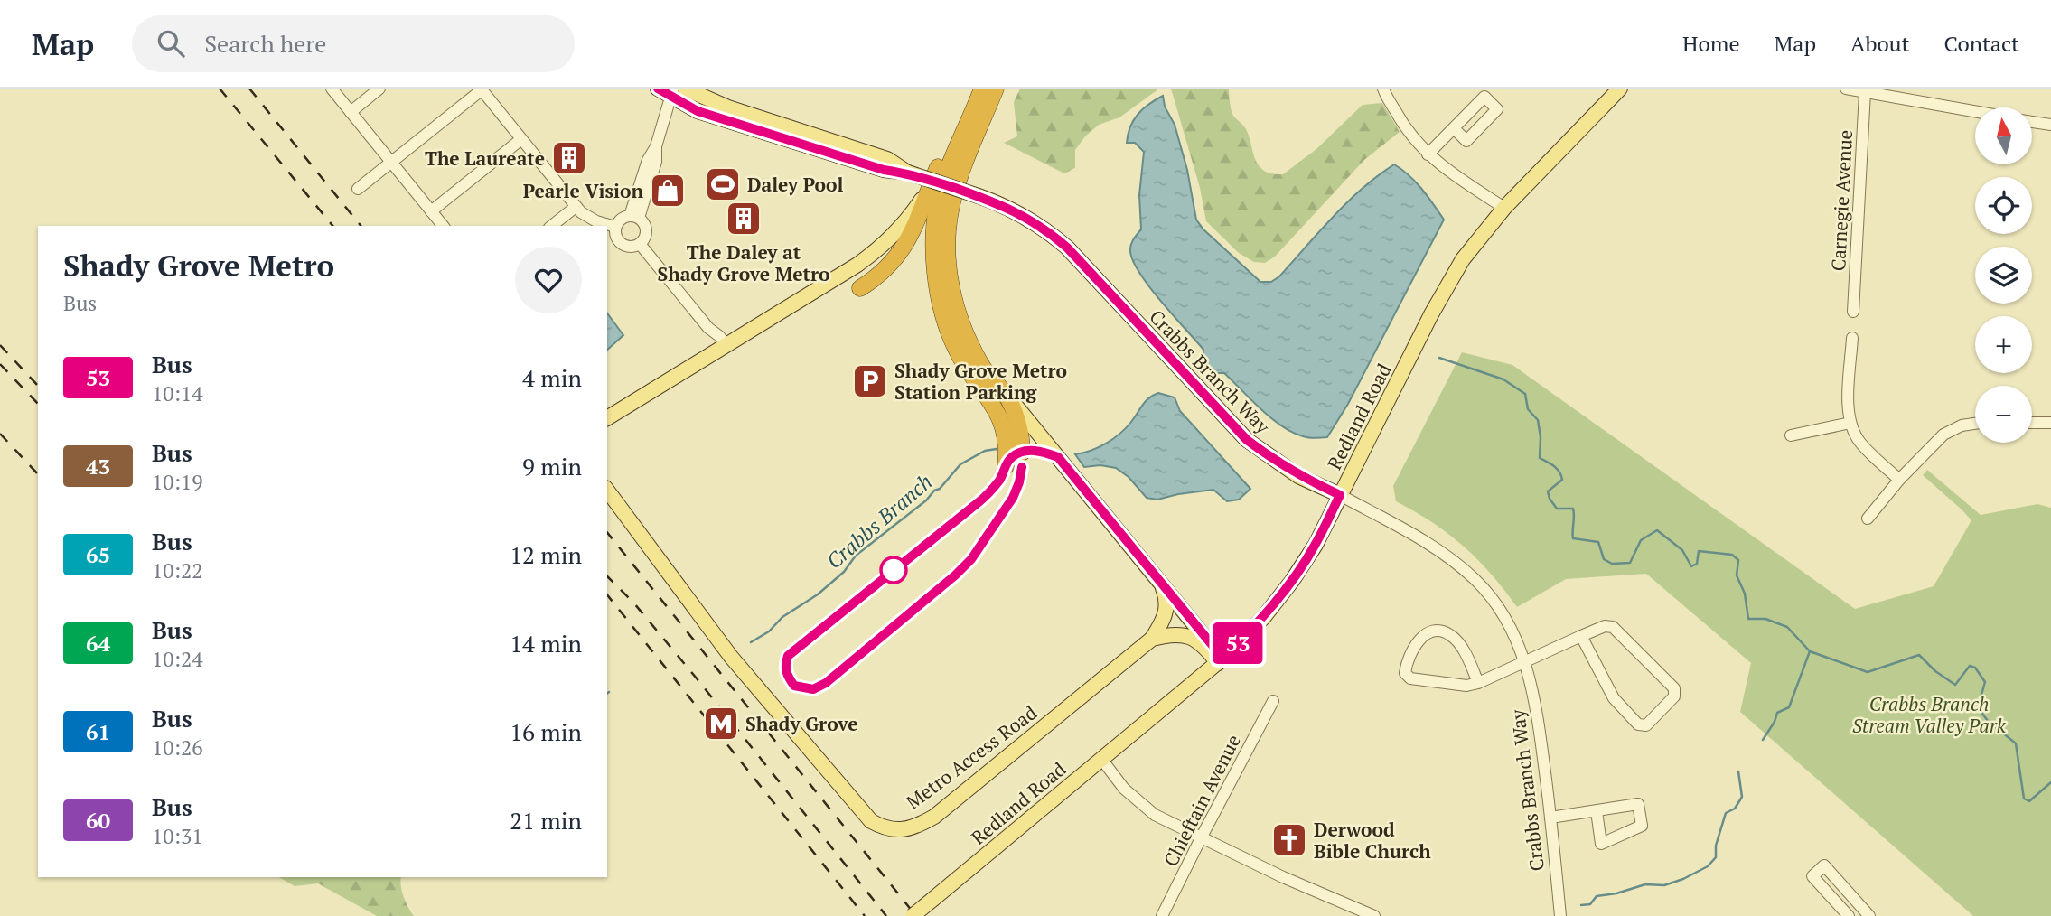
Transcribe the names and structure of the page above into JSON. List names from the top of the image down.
{
  "streets": {
    "main road": ["Crabbs Branch Way", "Redland Road", "Metro Access Road"],
    "street": ["Carnegie Avenue", "Chieftain Avenue"]
  },
  "crossings": [
    ["Crabbs Branch Way", "Redland Road"]
  ],
  "water": ["Crabbs Branch"],
  "parks": ["Crabbs Branch Stream Valley Park"],
  "places": {
    "building": ["The Laureate", "The Daley at Shady Grove Metro"],
    "sports": ["Daley Pool"],
    "shop": ["Pearle Vision"],
    "parking": ["Shady Grove Metro Station Parking"],
    "metro station": ["Shady Grove"],
    "church": ["Derwood Bible Church"]
  },
  "lines": ["bus line 53"],
  "north": "top",
  "page": {
    "header": "Map",
    "search": "Search here",
    "nav": [
      "Home",
      "Map",
      "About",
      "Contact"
    ],
    "on_map": "53",
    "map_buttons": ["+", "−"],
    "heading": ["Shady Grove Metro", "Bus"],
    "list": [
      {
        "mark": "53",
        "name": "Bus",
        "note": "10:14",
        "value": "4 min"
      },
      {
        "mark": "43",
        "name": "Bus",
        "note": "10:19",
        "value": "9 min"
      },
      {
        "mark": "65",
        "name": "Bus",
        "note": "10:22",
        "value": "12 min"
      },
      {
        "mark": "64",
        "name": "Bus",
        "note": "10:24",
        "value": "14 min"
      },
      {
        "mark": "61",
        "name": "Bus",
        "note": "10:26",
        "value": "16 min"
      },
      {
        "mark": "60",
        "name": "Bus",
        "note": "10:31",
        "value": "21 min"
      }
    ]
  }
}
